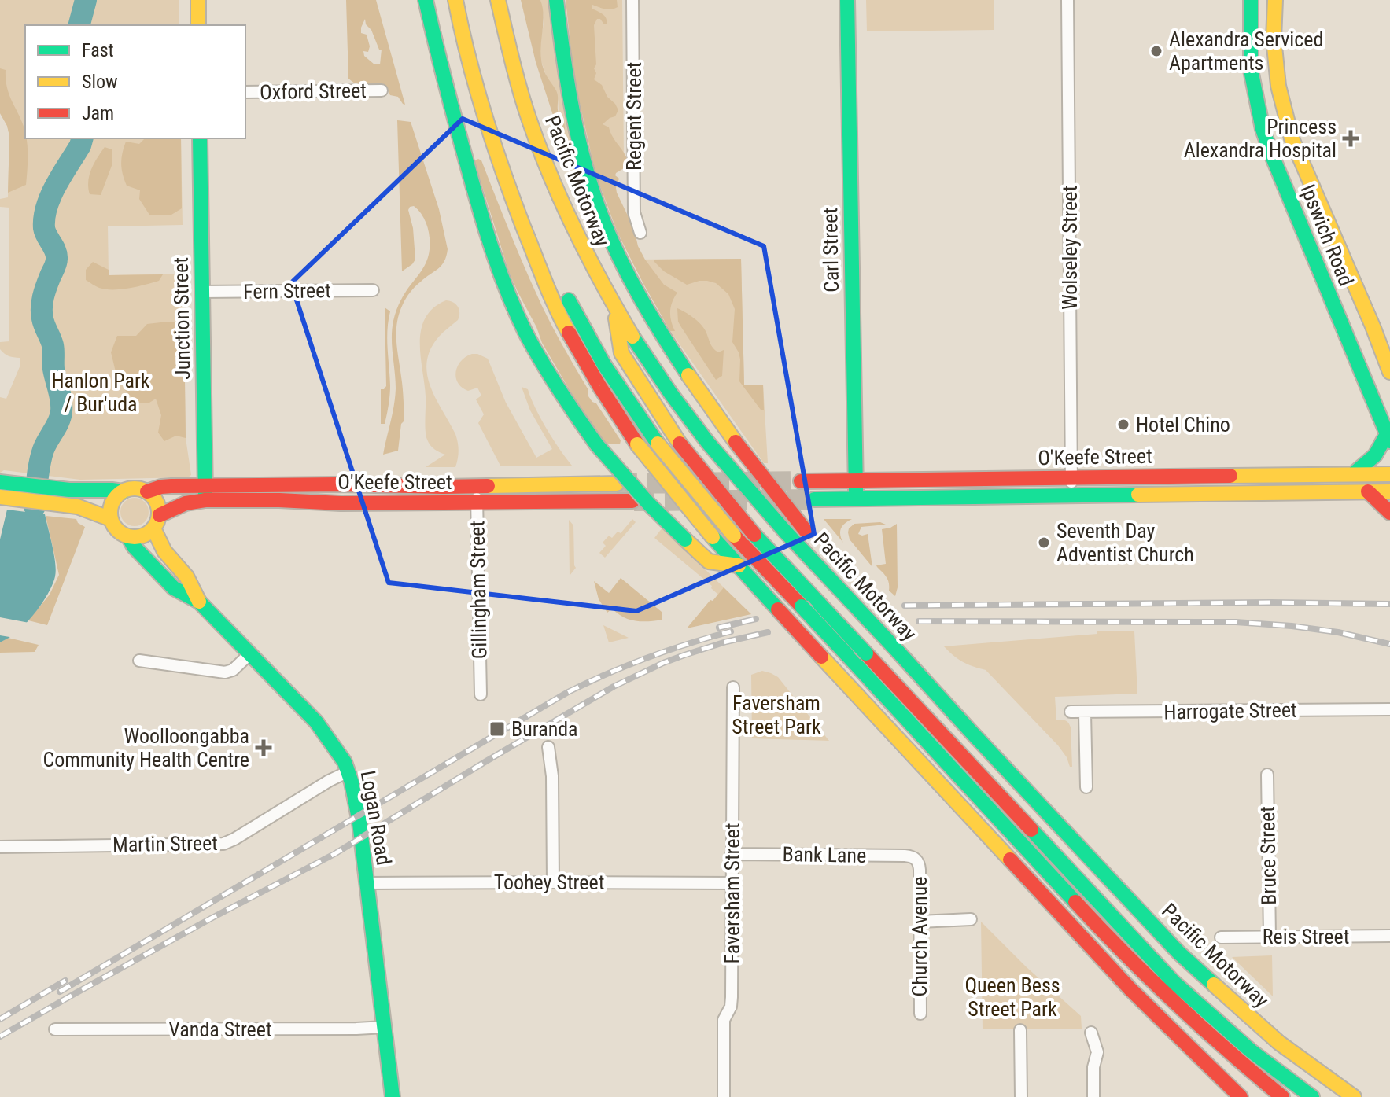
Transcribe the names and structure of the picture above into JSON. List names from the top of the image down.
{
  "streets": {
    "main road": [
      "Pacific Motorway",
      "Ipswich Road",
      "Carl Street",
      "Junction Street",
      "O'Keefe Street",
      "Logan Road"
    ],
    "street": [
      "Oxford Street",
      "Regent Street",
      "Wolseley Street",
      "Fern Street",
      "Gillingham Street",
      "Harrogate Street",
      "Martin Street",
      "Bank Lane",
      "Bruce Street",
      "Toohey Street",
      "Faversham Street",
      "Church Avenue",
      "Reis Street",
      "Vanda Street"
    ]
  },
  "crossings": [
    ["Wolseley Street", "O'Keefe Street"],
    ["Carl Street", "O'Keefe Street"],
    ["Fern Street", "Junction Street"],
    ["Junction Street", "O'Keefe Street"],
    ["O'Keefe Street", "Gillingham Street"],
    ["O'Keefe Street", "Logan Road"],
    ["Logan Road", "Martin Street"],
    ["Logan Road", "Toohey Street"],
    ["Logan Road", "Vanda Street"],
    ["Bank Lane", "Faversham Street"],
    ["Bank Lane", "Church Avenue"],
    ["Bruce Street", "Reis Street"],
    ["Toohey Street", "Faversham Street"]
  ],
  "parks": ["Hanlon Park / Bur'uda", "Faversham Street Park", "Queen Bess Street Park"],
  "places": {
    "other": ["Alexandra Serviced Apartments", "Hotel Chino", "Seventh Day Adventist Church"],
    "health": ["Princess Alexandra Hospital", "Woolloongabba Community Health Centre"],
    "transit": ["Buranda"]
  },
  "legend": ["Fast", "Slow", "Jam"]
}
